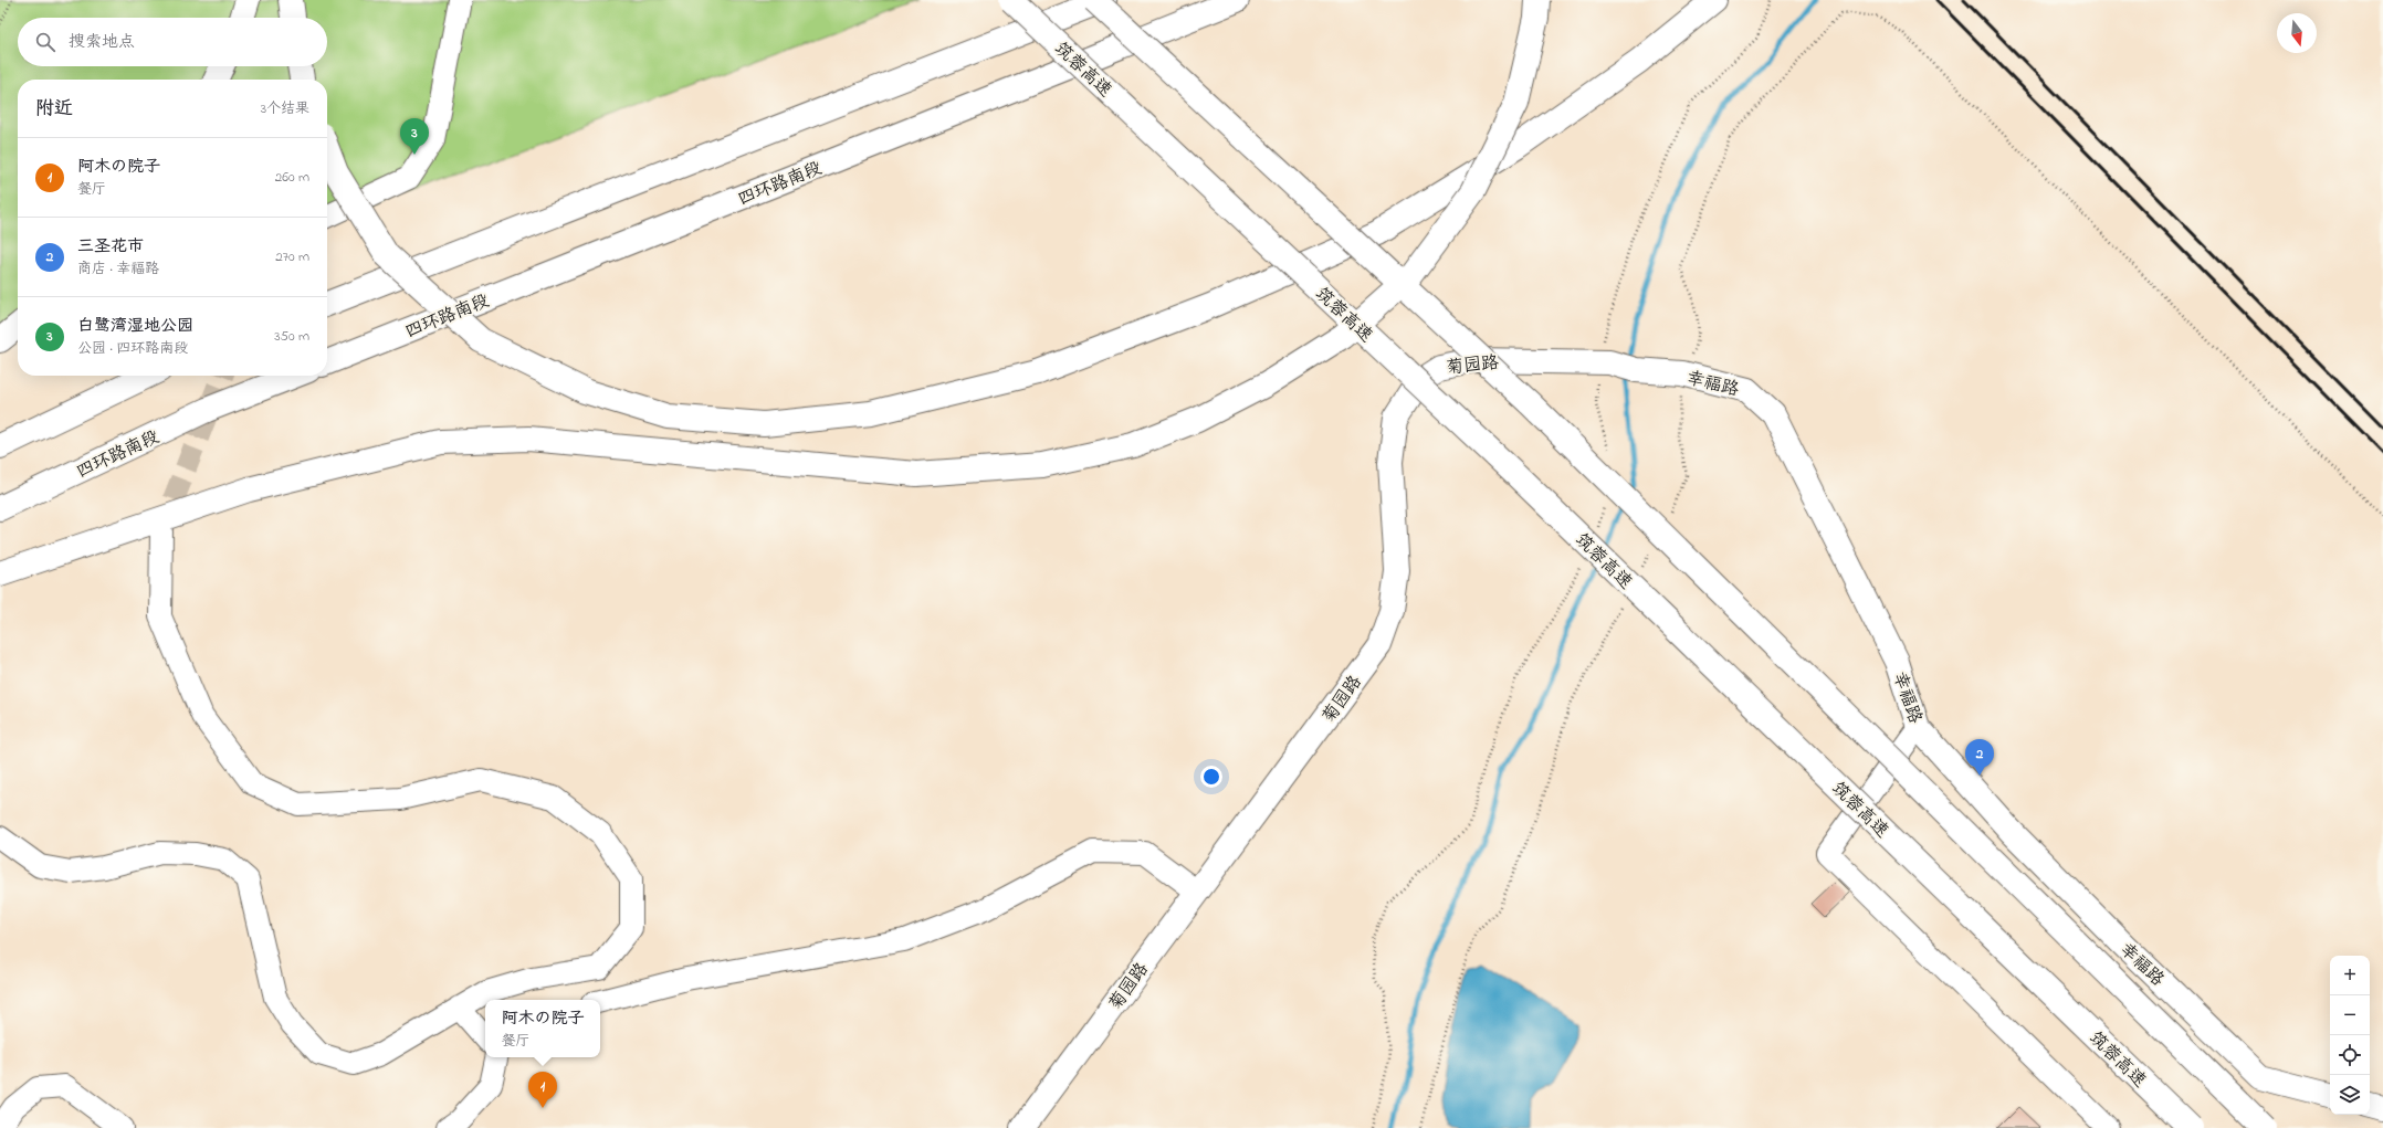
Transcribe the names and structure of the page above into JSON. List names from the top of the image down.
{
  "streets": {
    "main road": [
      "筑蓉高速",
      "四环路南段",
      "菊园路",
      "幸福路"
    ]
  },
  "crossings": [
    ["菊园路", "幸福路"]
  ],
  "north": "bottom",
  "page": {
    "search": "搜索地点",
    "heading": ["附近", "3个结果"],
    "pins": ["3", "2", "1"],
    "list": [
      {
        "mark": "1",
        "name": "阿木の院子",
        "note": "餐厅",
        "value": "260 m"
      },
      {
        "mark": "2",
        "name": "三圣花市",
        "note": "商店 · 幸福路",
        "value": "270 m"
      },
      {
        "mark": "3",
        "name": "白鹭湾湿地公园",
        "note": "公园 · 四环路南段",
        "value": "350 m"
      }
    ],
    "map_buttons": ["+", "−"],
    "popup": ["阿木の院子", "餐厅"]
  }
}
